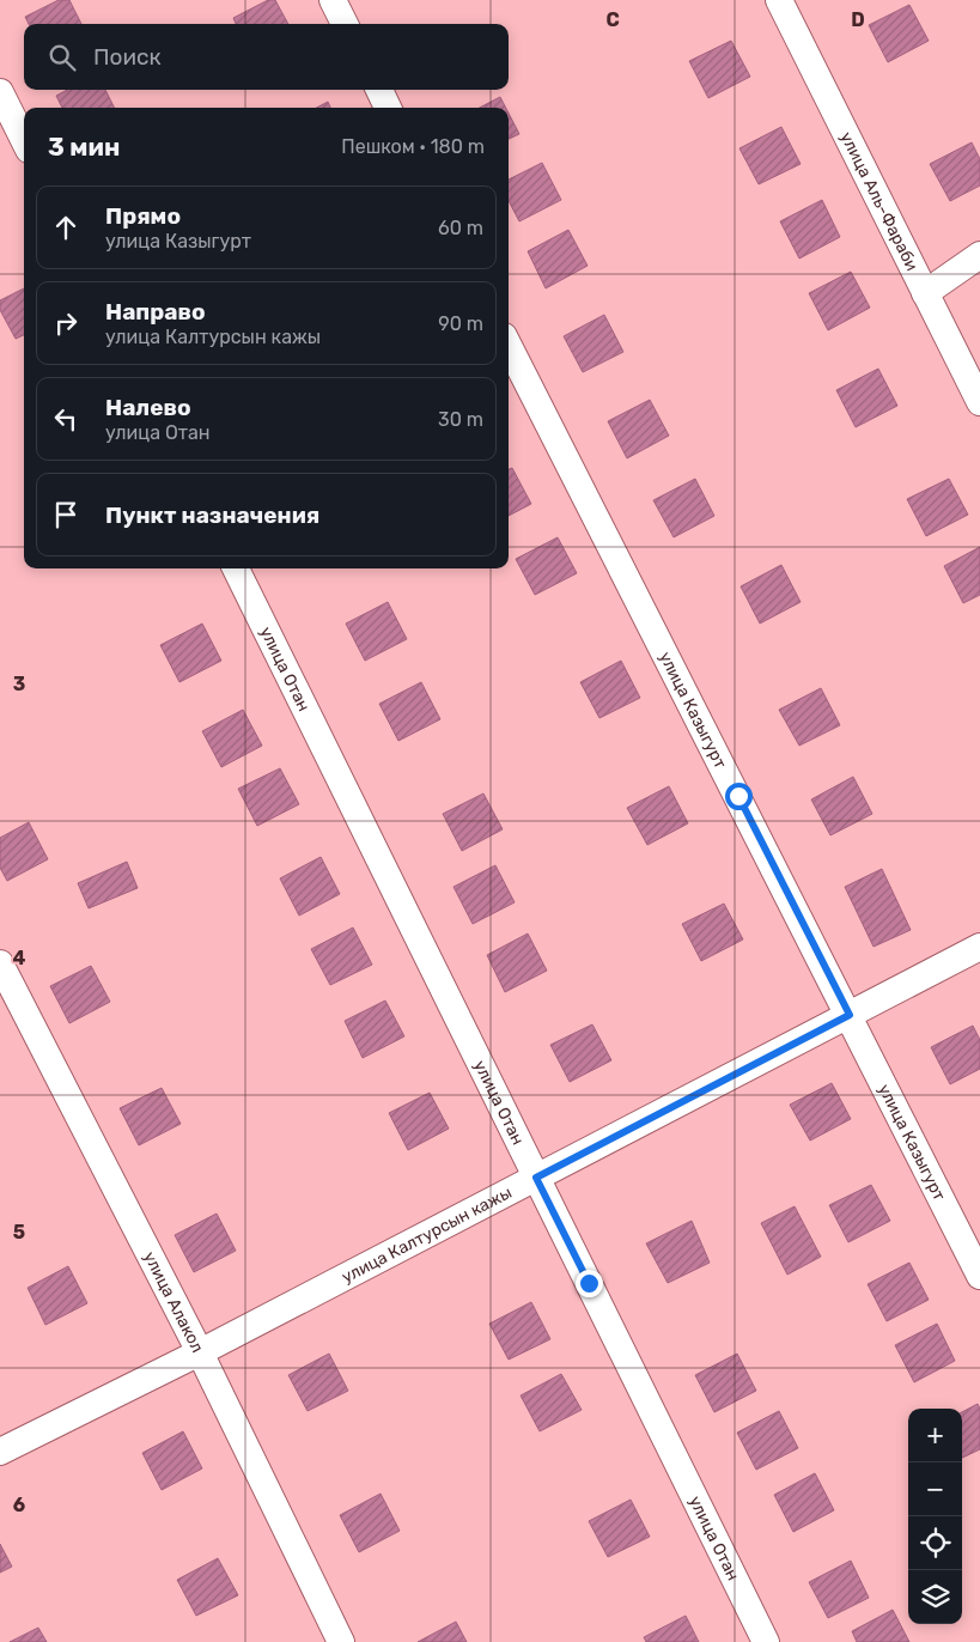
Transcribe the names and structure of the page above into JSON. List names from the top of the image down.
{
  "streets": {
    "street": [
      "улица Аль-Фараби",
      "улица Отан",
      "улица Казыгурт",
      "улица Калтурсын кажы",
      "улица Алакол"
    ]
  },
  "crossings": [
    ["улица Отан", "улица Калтурсын кажы"],
    ["улица Казыгурт", "улица Калтурсын кажы"],
    ["улица Калтурсын кажы", "улица Алакол"]
  ],
  "page": {
    "search": "Поиск",
    "heading": ["3 мин", "Пешком · 180 m"],
    "list": [
      ["Прямо", "улица Казыгурт", "60 m"],
      ["Направо", "улица Калтурсын кажы", "90 m"],
      ["Налево", "улица Отан", "30 m"],
      "Пункт назначения"
    ],
    "map_buttons": ["+", "−"]
  },
  "grid": {
    "columns": ["C", "D"],
    "rows": [
      "3",
      "4",
      "5",
      "6"
    ]
  }
}
